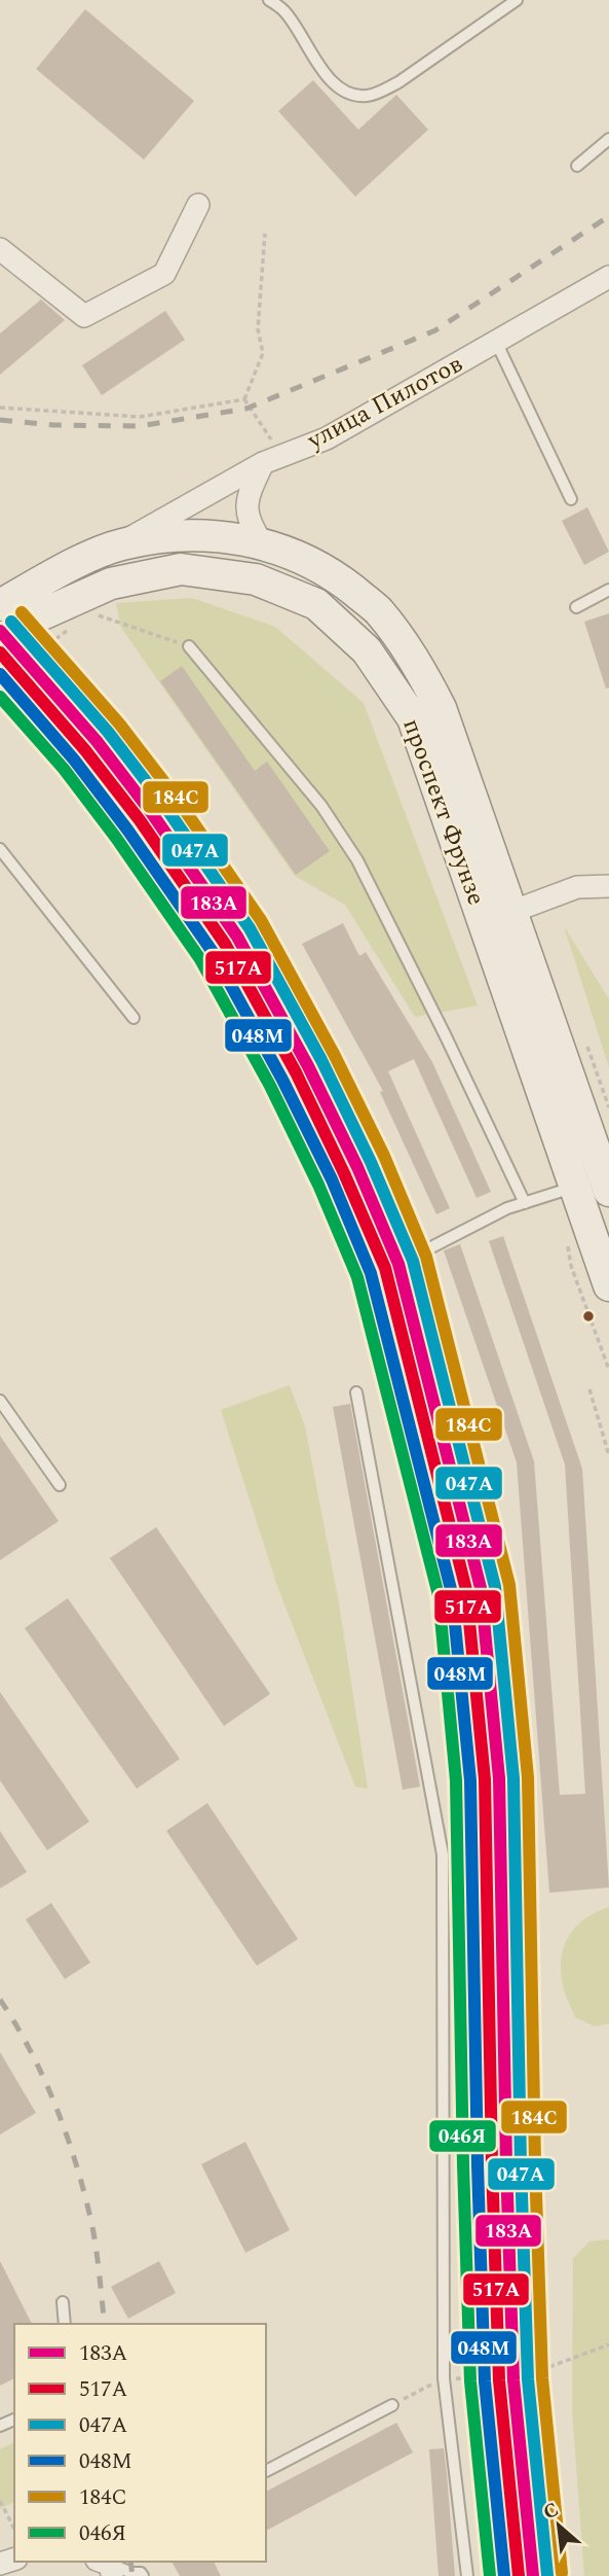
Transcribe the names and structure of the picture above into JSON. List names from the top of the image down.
{
  "streets": {
    "main road": ["проспект Фрунзе"],
    "street": ["улица Пилотов"]
  },
  "crossings": [
    ["улица Пилотов", "проспект Фрунзе"]
  ],
  "lines": [
    "transit line 184С",
    "transit line 047А",
    "transit line 183А",
    "transit line 517А",
    "transit line 048М",
    "transit line 046Я"
  ],
  "legend": [
    "183А",
    "517А",
    "047А",
    "048М",
    "184С",
    "046Я"
  ],
  "north": "top left"
}
